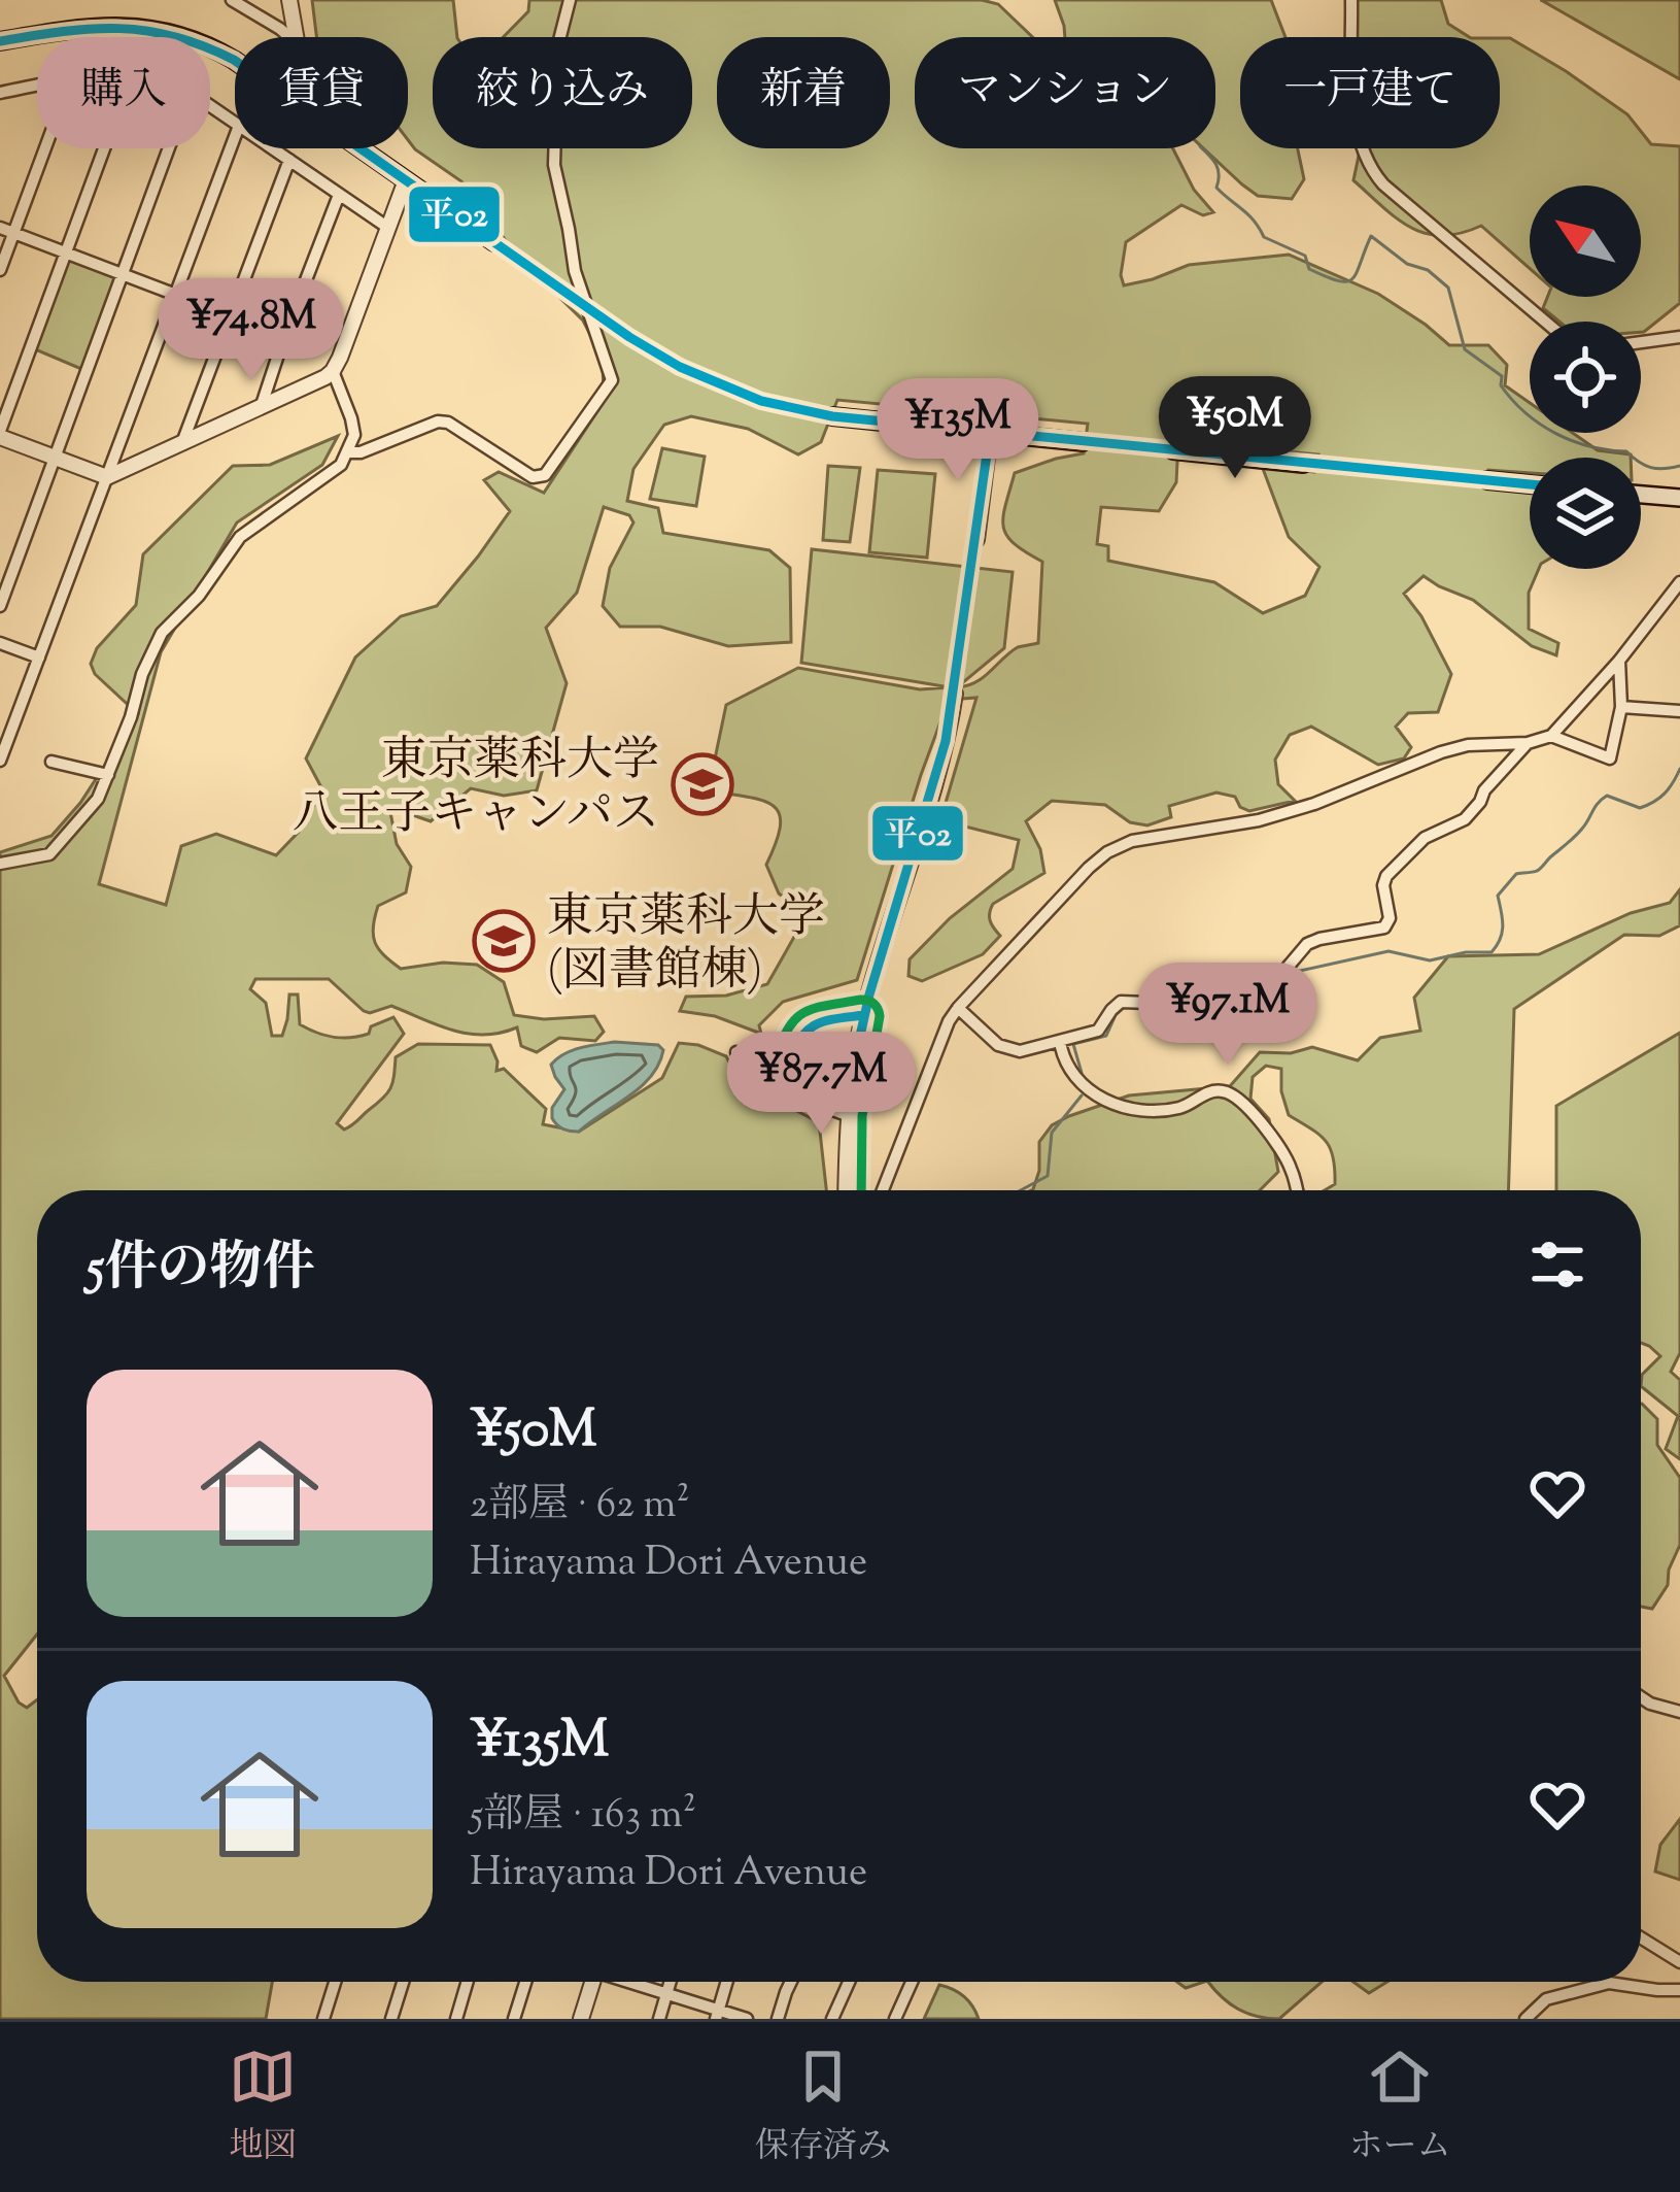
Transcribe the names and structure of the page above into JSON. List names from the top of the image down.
{
  "places": {
    "school or university": ["東京薬科大学 八王子キャンパス", "東京薬科大学 (図書館棟)"]
  },
  "lines": ["transit line 平02"],
  "north": "top left",
  "page": {
    "chip": [
      "購入",
      "賃貸",
      "絞り込み",
      "新着",
      "マンション",
      "一戸建て"
    ],
    "price": [
      "¥74.8M",
      "¥50M",
      "¥135M",
      "¥97.1M",
      "¥87.7M"
    ],
    "heading": "5件の物件",
    "list": [
      {
        "name": "¥50M",
        "note": "2部屋 · 62 m² · Hirayama Dori Avenue"
      },
      {
        "name": "¥135M",
        "note": "5部屋 · 163 m² · Hirayama Dori Avenue"
      }
    ],
    "tabs": ["地図", "保存済み", "ホーム"]
  }
}
